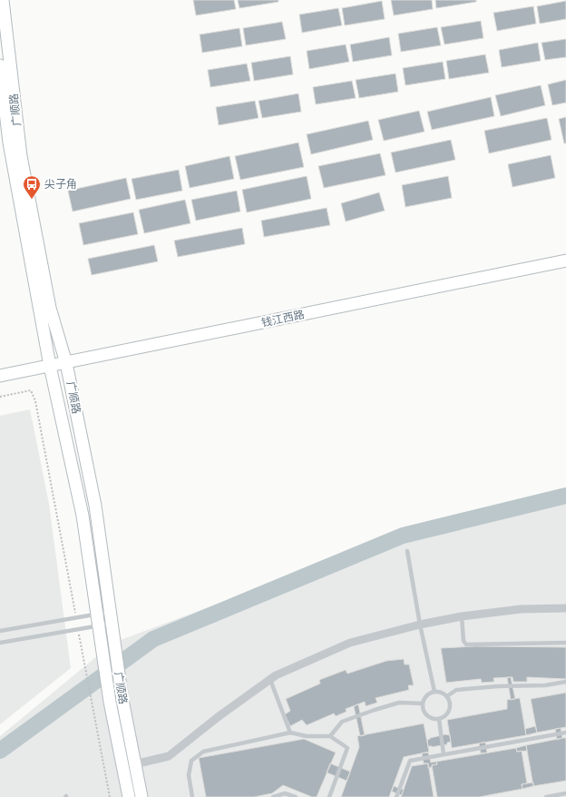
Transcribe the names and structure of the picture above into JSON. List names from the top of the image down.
{
  "streets": {
    "main road": ["广顺路", "钱江西路"]
  },
  "crossings": [
    ["广顺路", "钱江西路"]
  ],
  "places": {
    "bus stop": ["尖子角"]
  }
}
